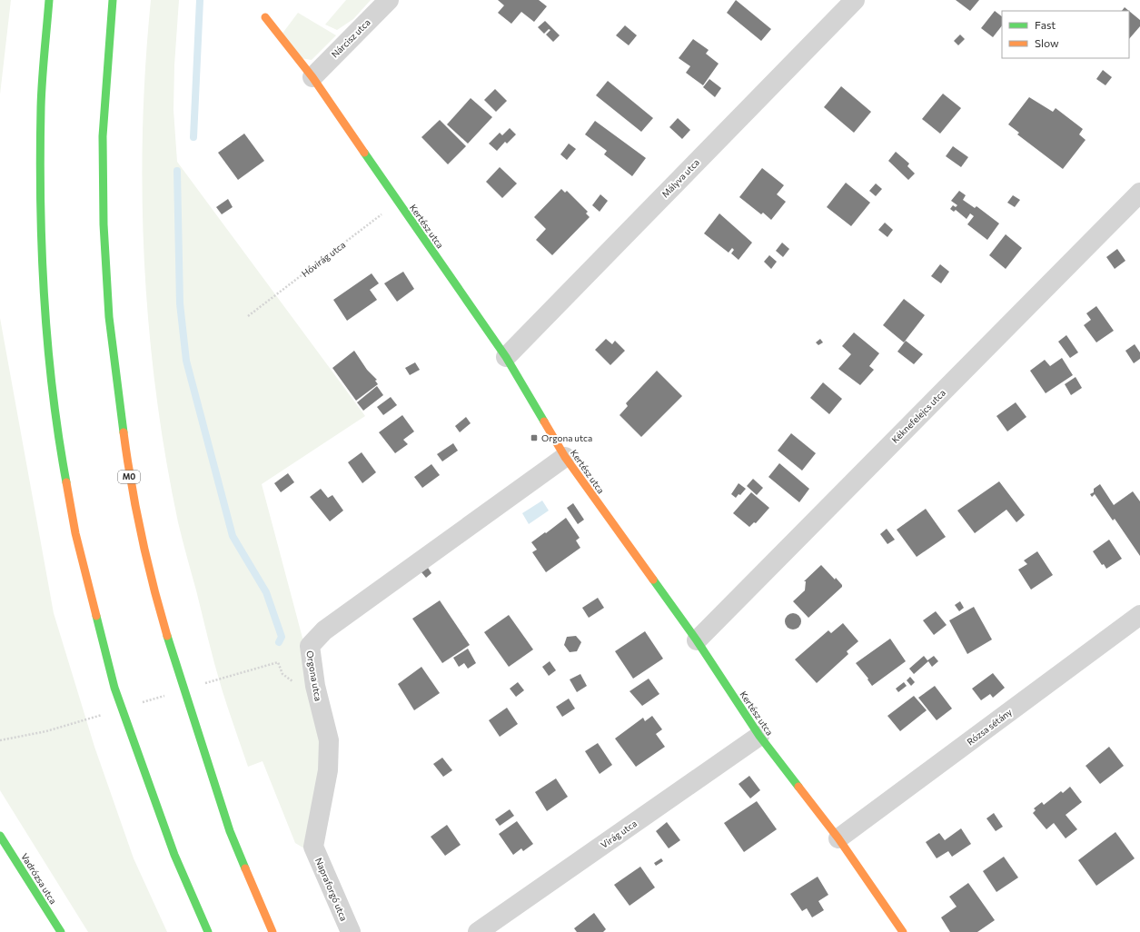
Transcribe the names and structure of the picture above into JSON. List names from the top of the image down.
{
  "streets": {
    "main road": ["Kertész utca", "M0", "Vadrózsa utca"],
    "street": [
      "Nárcisz utca",
      "Mályva utca",
      "Kéknefelejcs utca",
      "Orgona utca",
      "Rózsa sétány",
      "Virág utca",
      "Napraforgó utca"
    ],
    "path": ["Hóvirág utca"]
  },
  "crossings": [
    ["Nárcisz utca", "Kertész utca"],
    ["Mályva utca", "Kertész utca"],
    ["Kertész utca", "Hóvirág utca"],
    ["Kertész utca", "Kéknefelejcs utca"],
    ["Kertész utca", "Orgona utca"],
    ["Kertész utca", "Rózsa sétány"],
    ["Kertész utca", "Virág utca"],
    ["Orgona utca", "Napraforgó utca"]
  ],
  "places": {
    "transit": ["Orgona utca"]
  },
  "legend": ["Fast", "Slow"]
}
